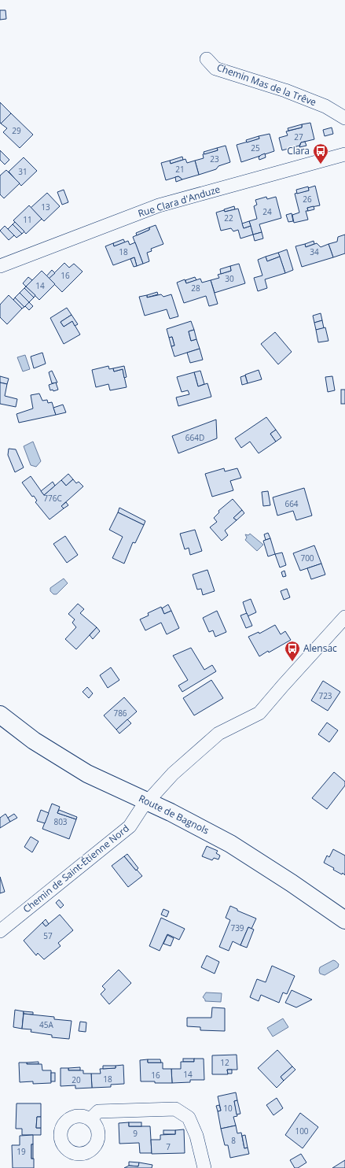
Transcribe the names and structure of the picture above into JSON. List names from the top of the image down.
{
  "streets": {
    "main road": ["Route de Bagnols"],
    "street": ["Chemin Mas de la Trêve", "Rue Clara d'Anduze", "Chemin de Saint-Étienne Nord"]
  },
  "crossings": [
    ["Route de Bagnols", "Chemin de Saint-Étienne Nord"]
  ],
  "places": {
    "bus stop": ["Clara", "Alensac"]
  },
  "house_numbers": [
    "29",
    "27",
    "25",
    "23",
    "21",
    "31",
    "26",
    "13",
    "24",
    "22",
    "11",
    "18",
    "34",
    "16",
    "30",
    "14",
    "28",
    "664D",
    "776C",
    "664",
    "700",
    "723",
    "786",
    "803",
    "739",
    "57",
    "45A",
    "12",
    "14",
    "16",
    "18",
    "20",
    "10",
    "100",
    "9",
    "8",
    "7",
    "19"
  ]
}
